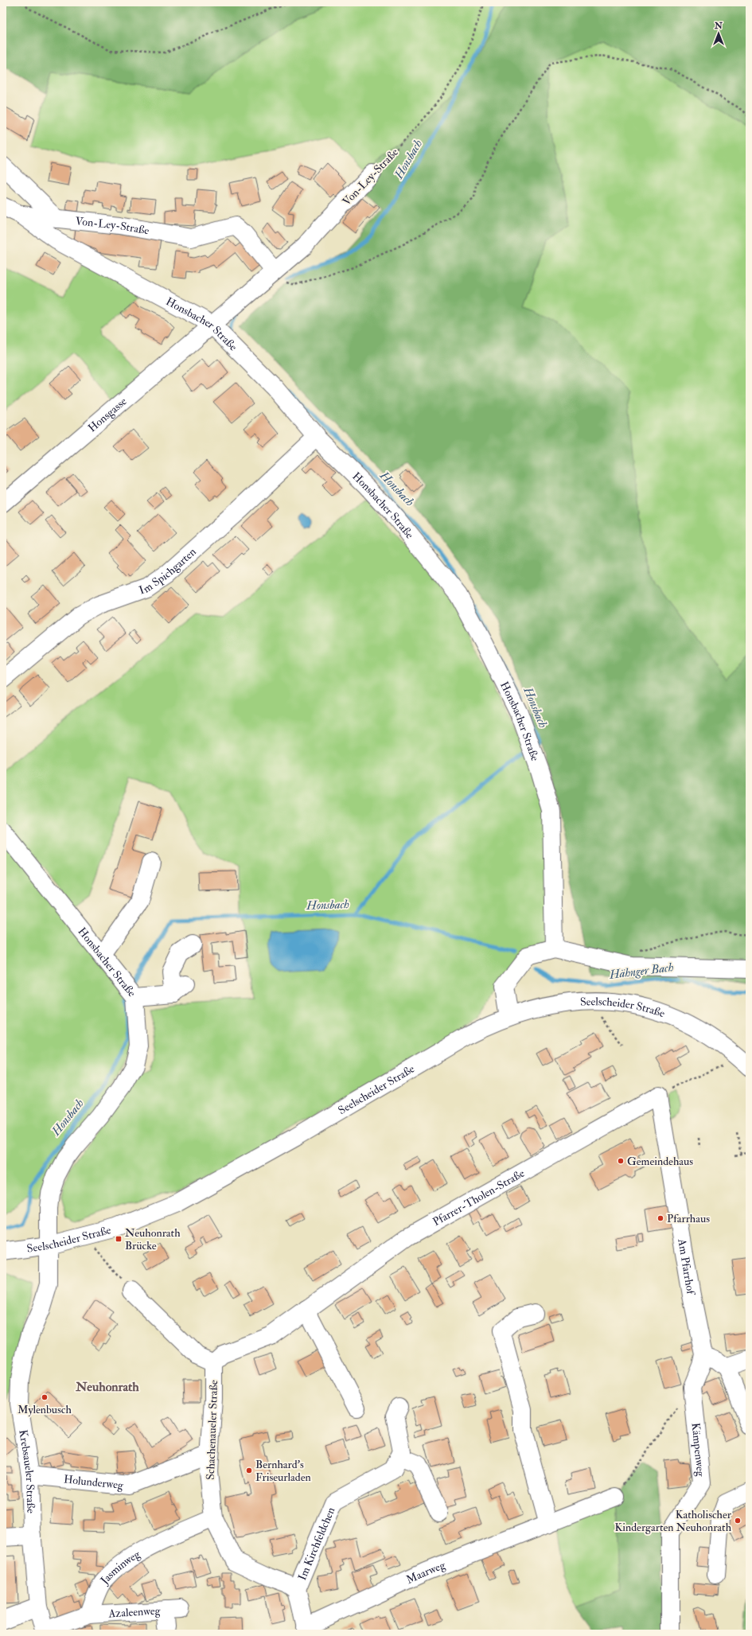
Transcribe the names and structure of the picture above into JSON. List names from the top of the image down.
{
  "streets": {
    "street": [
      "Von-Ley-Straße",
      "Honsbacher Straße",
      "Honsgasse",
      "Im Spichgarten",
      "Seelscheider Straße",
      "Pfarrer-Tholen-Straße",
      "Am Pfarrhof",
      "Schachenaueler Straße",
      "Kämpenweg",
      "Krebsaueler Straße",
      "Holunderweg",
      "Im Kirchfeldchen",
      "Jasminweg",
      "Maarweg",
      "Azaleenweg"
    ]
  },
  "crossings": [
    ["Von-Ley-Straße", "Honsbacher Straße"],
    ["Von-Ley-Straße", "Honsgasse"],
    ["Honsbacher Straße", "Honsgasse"],
    ["Honsbacher Straße", "Im Spichgarten"],
    ["Honsbacher Straße", "Seelscheider Straße"],
    ["Honsbacher Straße", "Krebsaueler Straße"],
    ["Seelscheider Straße", "Krebsaueler Straße"],
    ["Pfarrer-Tholen-Straße", "Am Pfarrhof"],
    ["Pfarrer-Tholen-Straße", "Schachenaueler Straße"],
    ["Am Pfarrhof", "Kämpenweg"],
    ["Schachenaueler Straße", "Holunderweg"],
    ["Schachenaueler Straße", "Im Kirchfeldchen"],
    ["Schachenaueler Straße", "Jasminweg"],
    ["Krebsaueler Straße", "Holunderweg"],
    ["Jasminweg", "Azaleenweg"]
  ],
  "districts": ["Neuhonrath"],
  "water": ["Honsbach", "Hähnger Bach"],
  "places": {
    "other": [
      "Gemeindehaus",
      "Pfarrhaus",
      "Mylenbusch",
      "Bernhard's Friseurladen",
      "Katholischer Kindergarten Neuhonrath"
    ],
    "transit": ["Neuhonrath Brücke"]
  },
  "north": "top"
}
